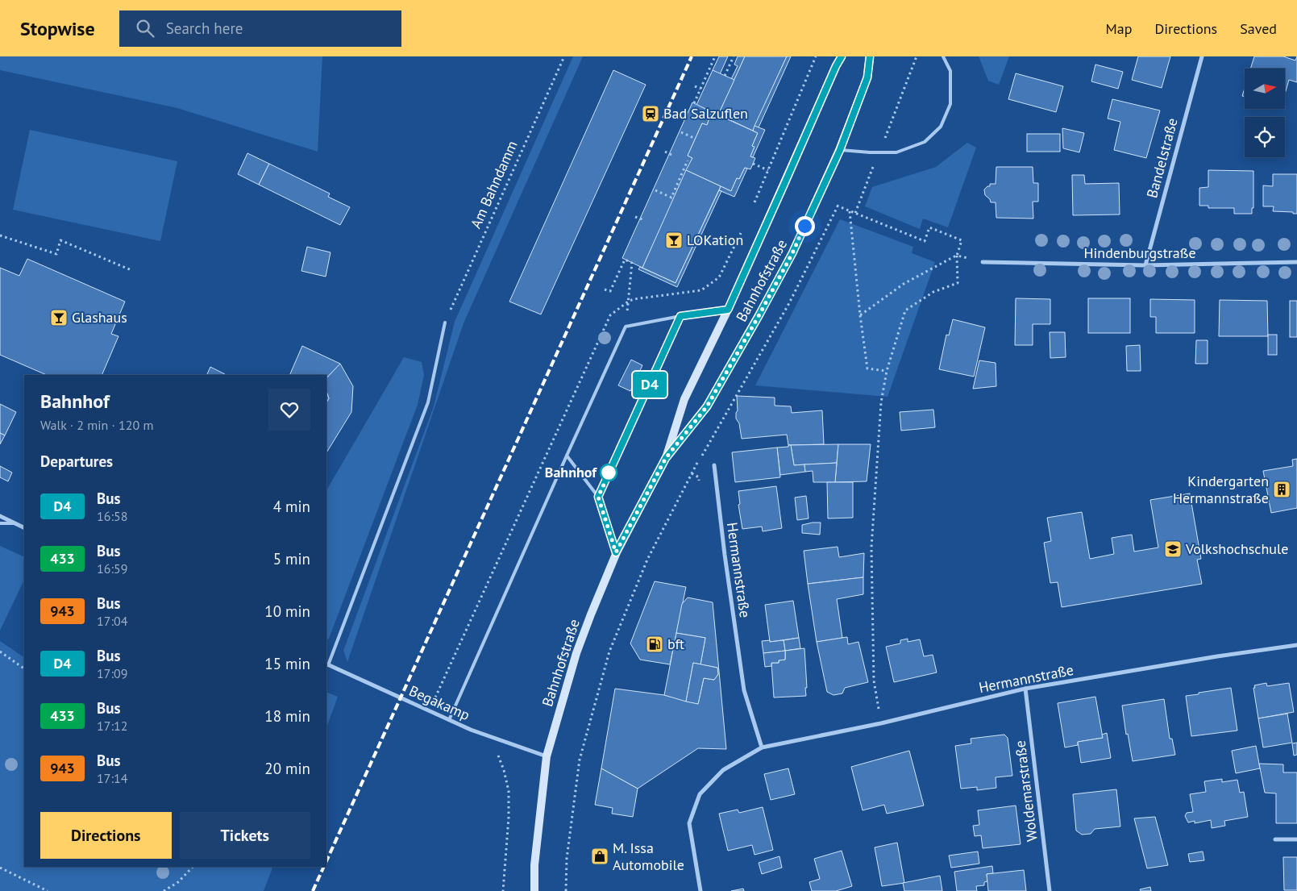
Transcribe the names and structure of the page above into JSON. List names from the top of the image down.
{
  "streets": {
    "main road": ["Bahnhofstraße"],
    "street": [
      "Bandelstraße",
      "Hindenburgstraße",
      "Hermannstraße",
      "Begakamp",
      "Woldemarstraße"
    ],
    "path": ["Am Bahndamm"]
  },
  "crossings": [
    ["Bandelstraße", "Hindenburgstraße"],
    ["Bahnhofstraße", "Begakamp"],
    ["Hermannstraße", "Woldemarstraße"]
  ],
  "places": {
    "station": ["Bad Salzuflen"],
    "bar": ["LOKation", "Glashaus"],
    "other": ["Bahnhof"],
    "building": ["Kindergarten Hermannstraße"],
    "school or university": ["Volkshochschule"],
    "fuel station": ["bft"],
    "shop": ["M. Issa Automobile"]
  },
  "lines": ["bus line D4"],
  "north": "right",
  "page": {
    "header": "Stopwise",
    "search": "Search here",
    "nav": ["Map", "Directions", "Saved"],
    "on_map": "D4",
    "heading": [
      ["Bahnhof", "Walk · 2 min · 120 m"],
      "Departures"
    ],
    "list": [
      {
        "mark": "D4",
        "name": "Bus",
        "note": "16:58",
        "value": "4 min"
      },
      {
        "mark": "433",
        "name": "Bus",
        "note": "16:59",
        "value": "5 min"
      },
      {
        "mark": "943",
        "name": "Bus",
        "note": "17:04",
        "value": "10 min"
      },
      {
        "mark": "D4",
        "name": "Bus",
        "note": "17:09",
        "value": "15 min"
      },
      {
        "mark": "433",
        "name": "Bus",
        "note": "17:12",
        "value": "18 min"
      },
      {
        "mark": "943",
        "name": "Bus",
        "note": "17:14",
        "value": "20 min"
      }
    ],
    "buttons": ["Directions", "Tickets"]
  }
}
